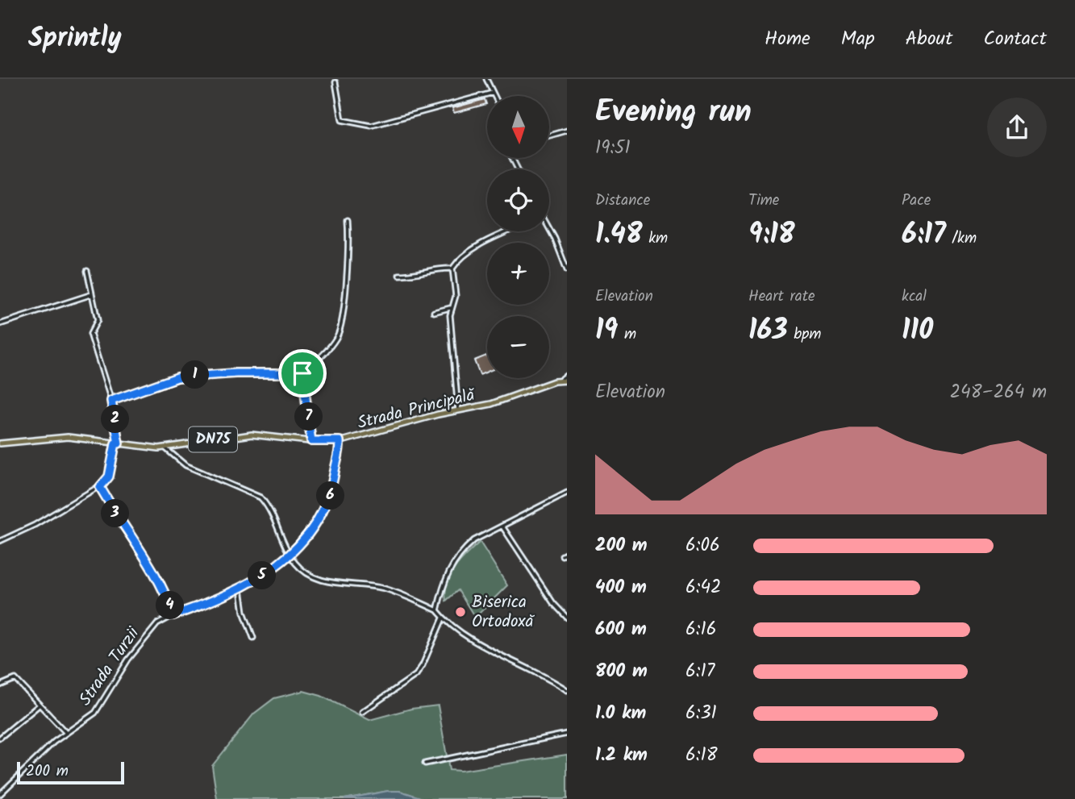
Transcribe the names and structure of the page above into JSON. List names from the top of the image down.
{
  "streets": {
    "main road": ["Strada Principală", "DN75"],
    "street": ["Strada Turzii"]
  },
  "crossings": [
    ["Strada Principală", "Strada Turzii"]
  ],
  "places": ["Biserica Ortodoxă"],
  "scale_bar": "200 m",
  "north": "bottom",
  "page": {
    "header": "Sprintly",
    "nav": [
      "Home",
      "Map",
      "About",
      "Contact"
    ],
    "heading": ["Evening run", "19:51"],
    "map_buttons": ["+", "−"],
    "stats": [
      ["Distance", "1.48 km"],
      ["Time", "9:18"],
      ["Pace", "6:17 /km"],
      ["Elevation", "19 m"],
      ["Heart rate", "163 bpm"],
      ["kcal", "110"]
    ],
    "pins": [
      "1",
      "7",
      "2",
      "6",
      "3",
      "5",
      "4"
    ],
    "chart": ["Elevation", "248–264 m"],
    "list": [
      {
        "name": "200 m",
        "note": "6:06"
      },
      {
        "name": "400 m",
        "note": "6:42"
      },
      {
        "name": "600 m",
        "note": "6:16"
      },
      {
        "name": "800 m",
        "note": "6:17"
      },
      {
        "name": "1.0 km",
        "note": "6:31"
      },
      {
        "name": "1.2 km",
        "note": "6:18"
      }
    ],
    "scale": "200 m"
  }
}
